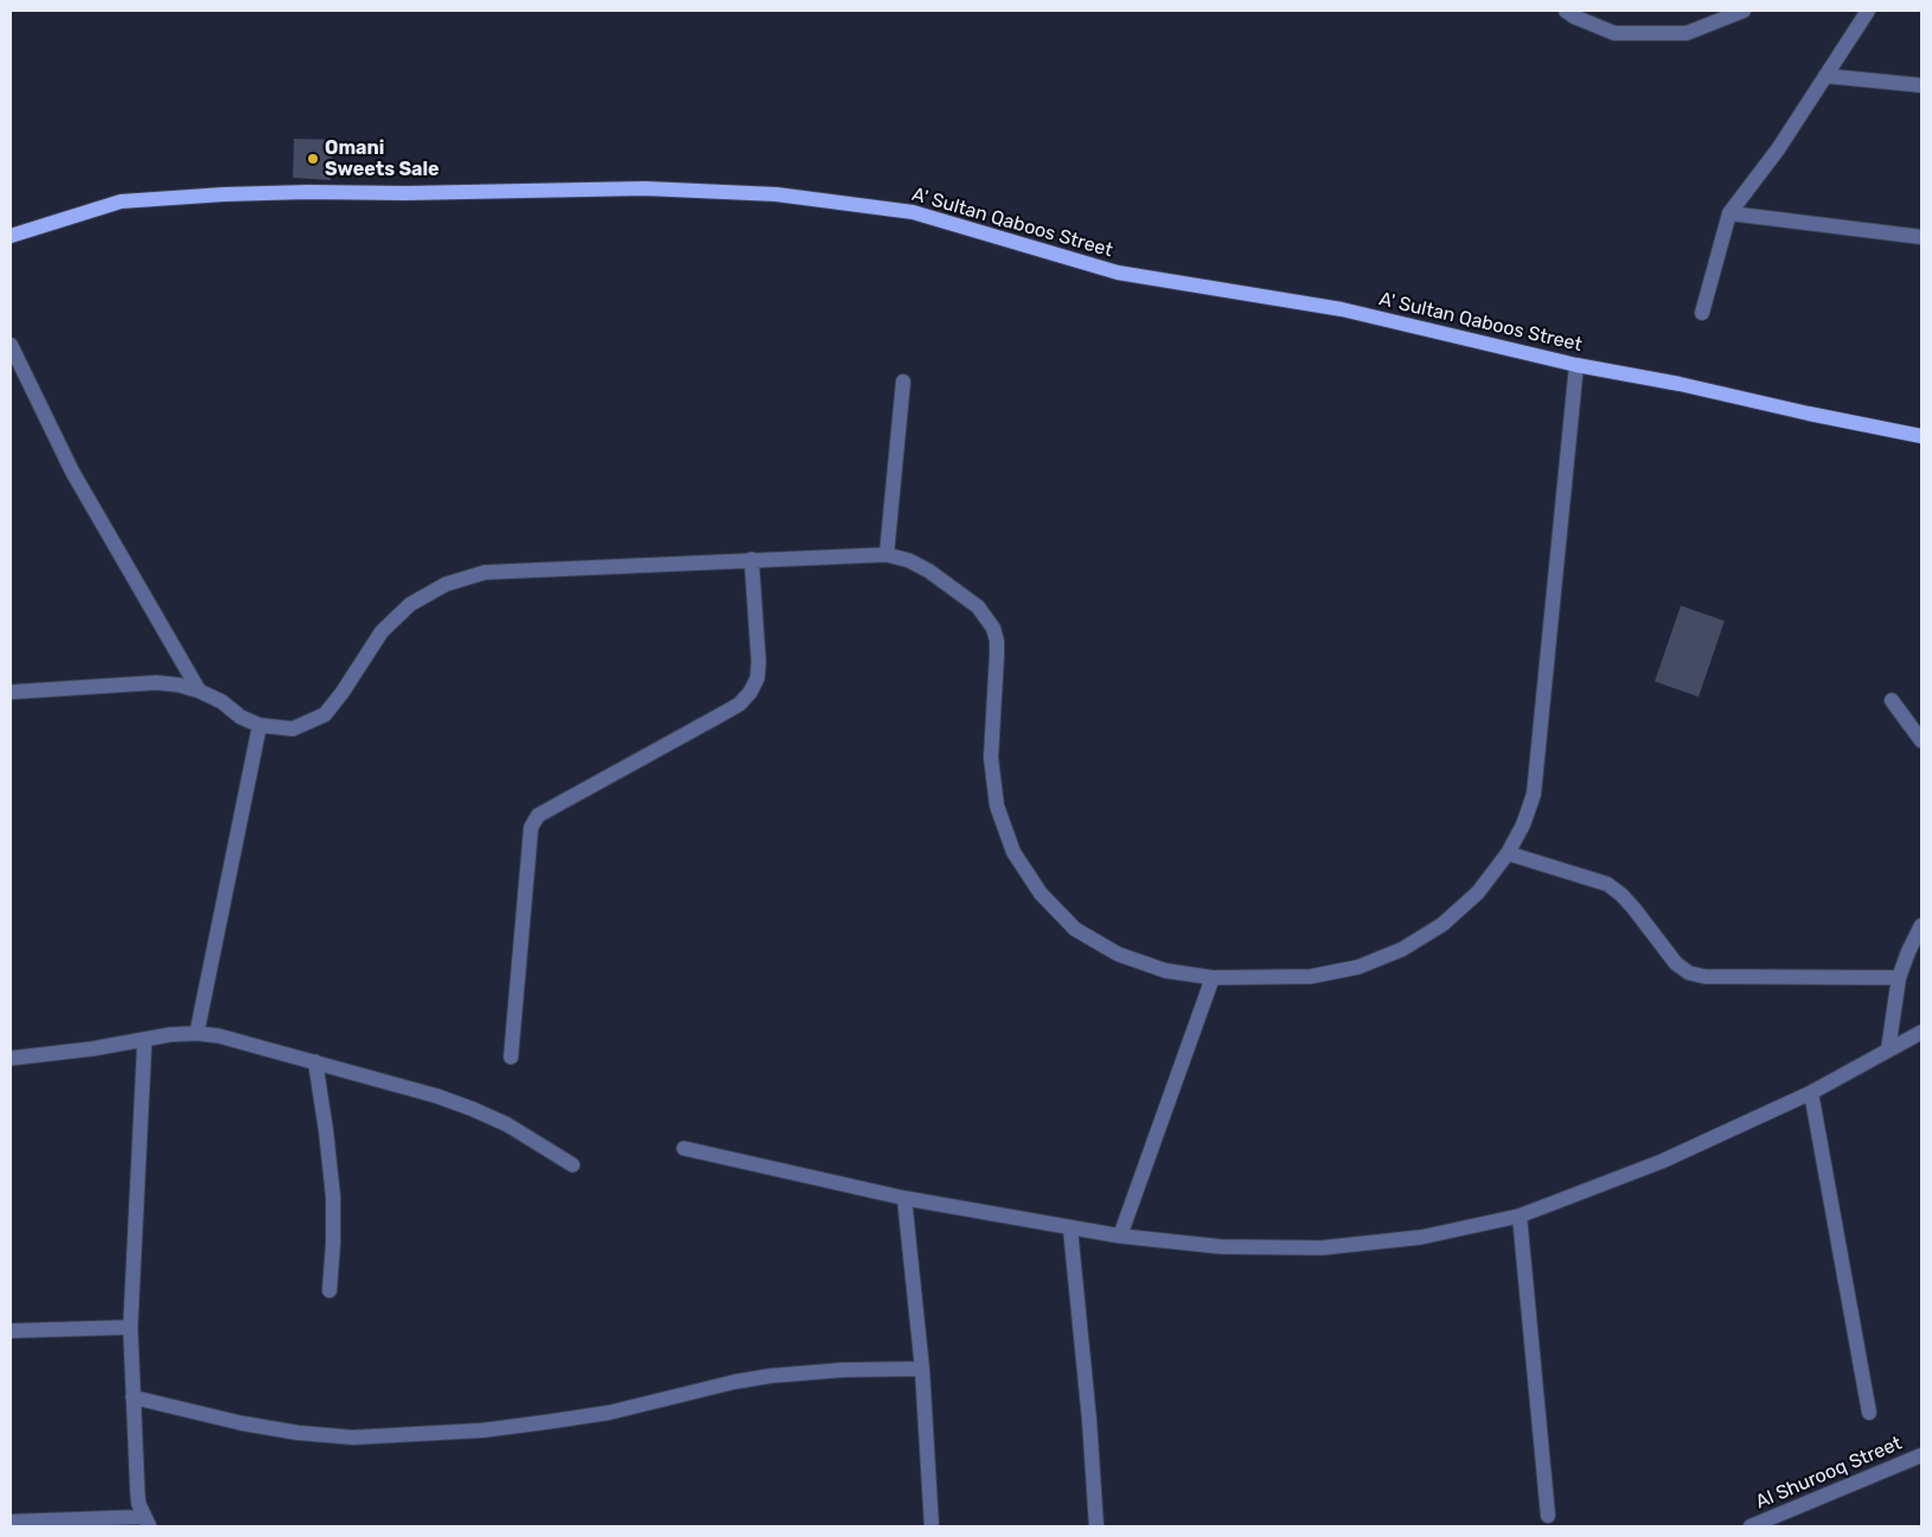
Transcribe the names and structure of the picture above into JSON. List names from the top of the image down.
{
  "streets": {
    "main road": ["A' Sultan Qaboos Street"],
    "street": ["Al Shurooq Street"]
  },
  "places": ["Omani Sweets Sale"]
}
